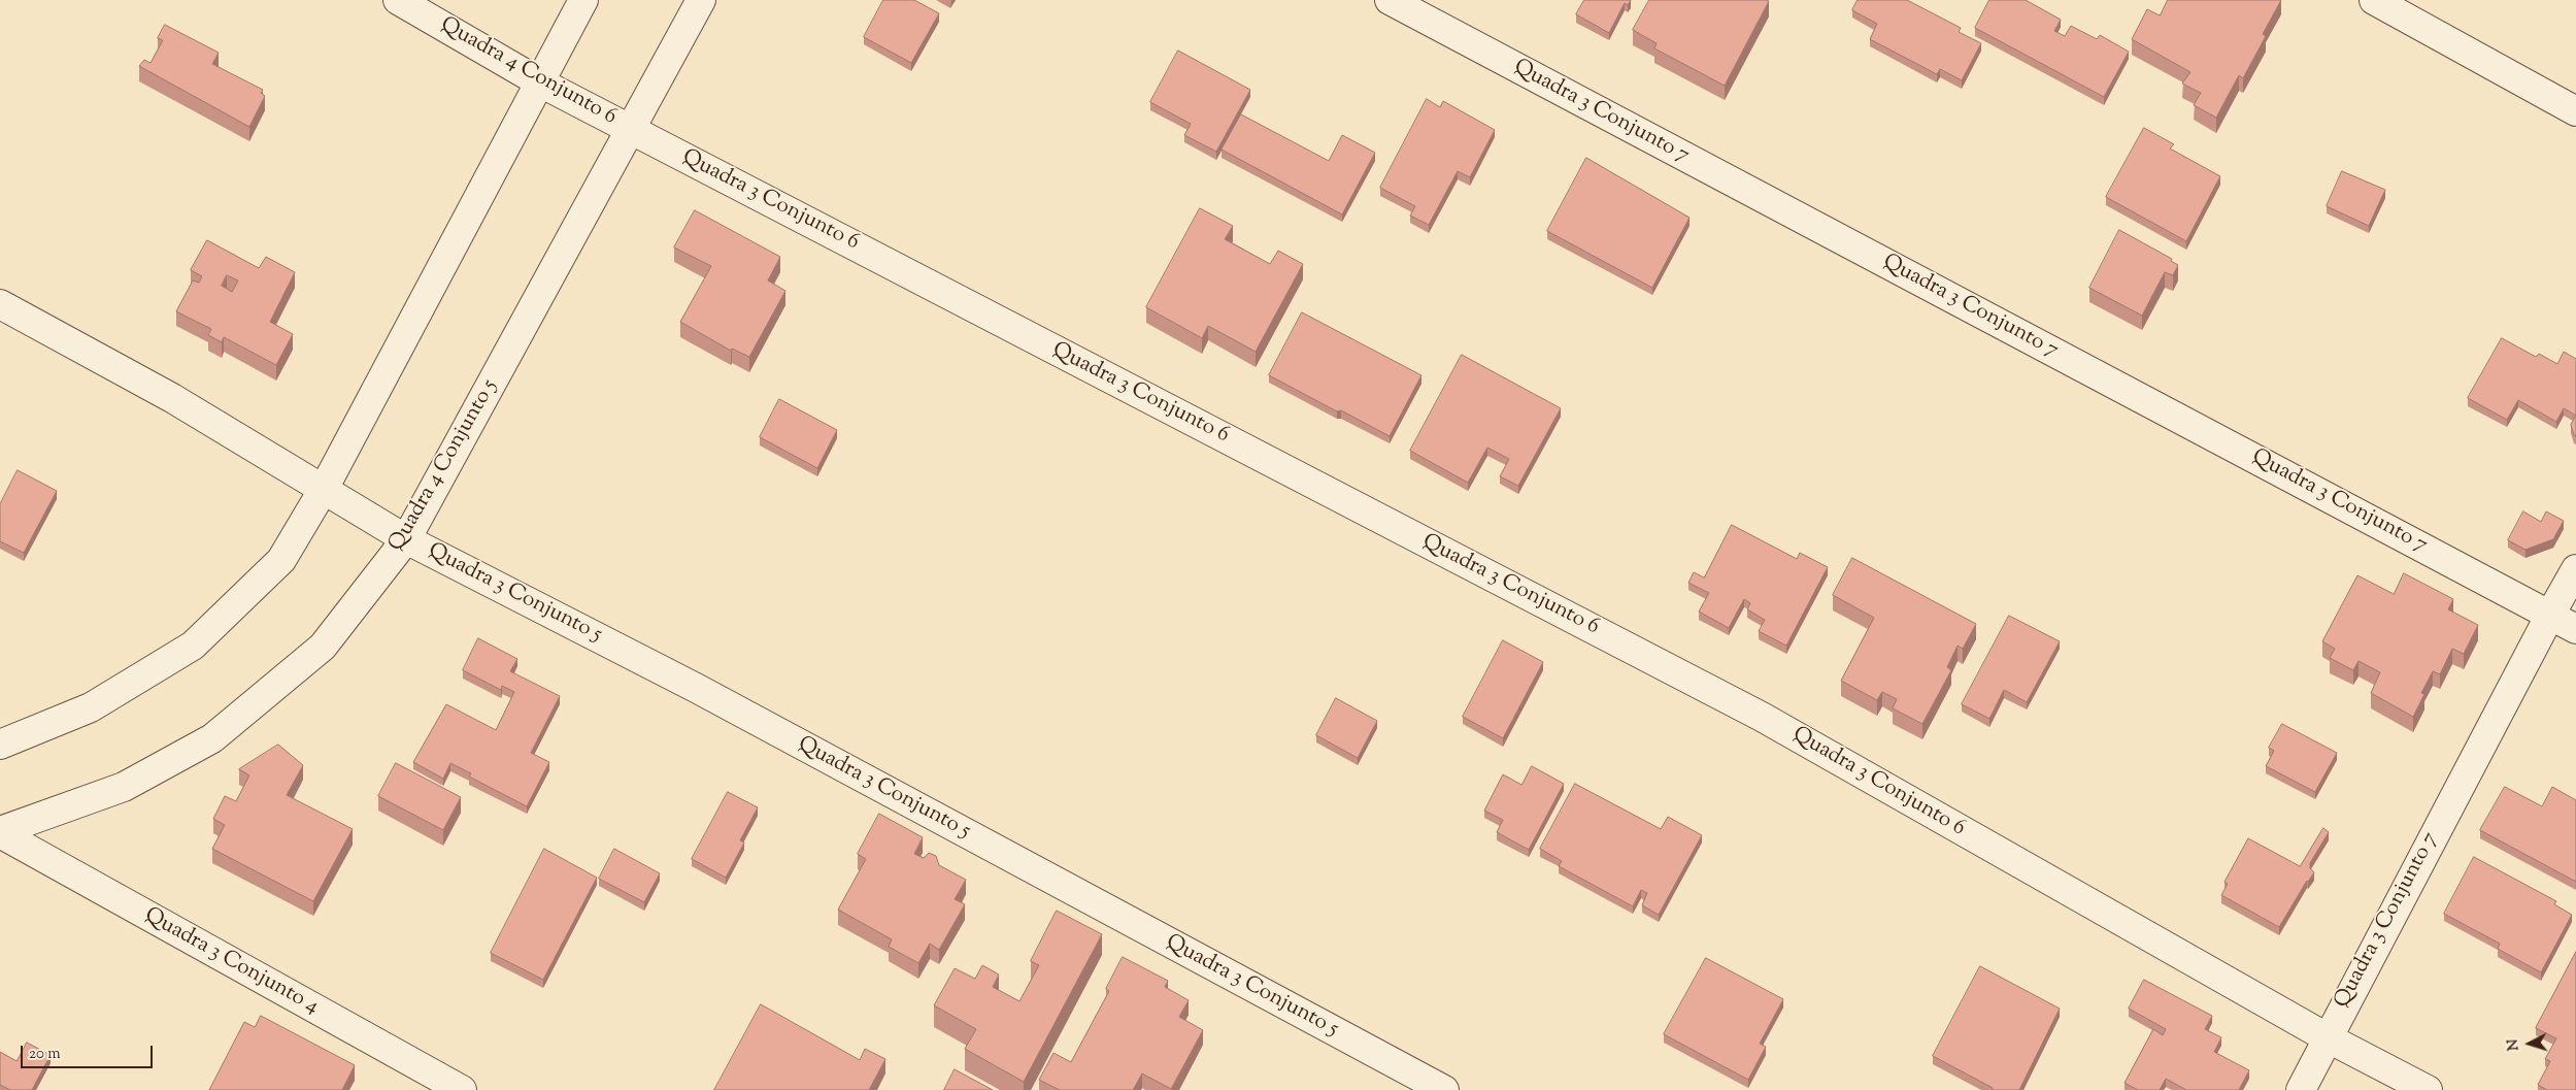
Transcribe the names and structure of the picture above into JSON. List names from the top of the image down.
{
  "streets": {
    "street": [
      "Quadra 4 Conjunto 6",
      "Quadra 3 Conjunto 7",
      "Quadra 3 Conjunto 6",
      "Quadra 4 Conjunto 5",
      "Quadra 3 Conjunto 5",
      "Quadra 3 Conjunto 4"
    ]
  },
  "crossings": [
    ["Quadra 4 Conjunto 6", "Quadra 3 Conjunto 6"],
    ["Quadra 4 Conjunto 6", "Quadra 4 Conjunto 5"],
    ["Quadra 3 Conjunto 7", "Quadra 3 Conjunto 6"],
    ["Quadra 3 Conjunto 6", "Quadra 4 Conjunto 5"],
    ["Quadra 4 Conjunto 5", "Quadra 3 Conjunto 5"],
    ["Quadra 4 Conjunto 5", "Quadra 3 Conjunto 4"]
  ],
  "scale_bar": "20 m",
  "north": "left"
}
